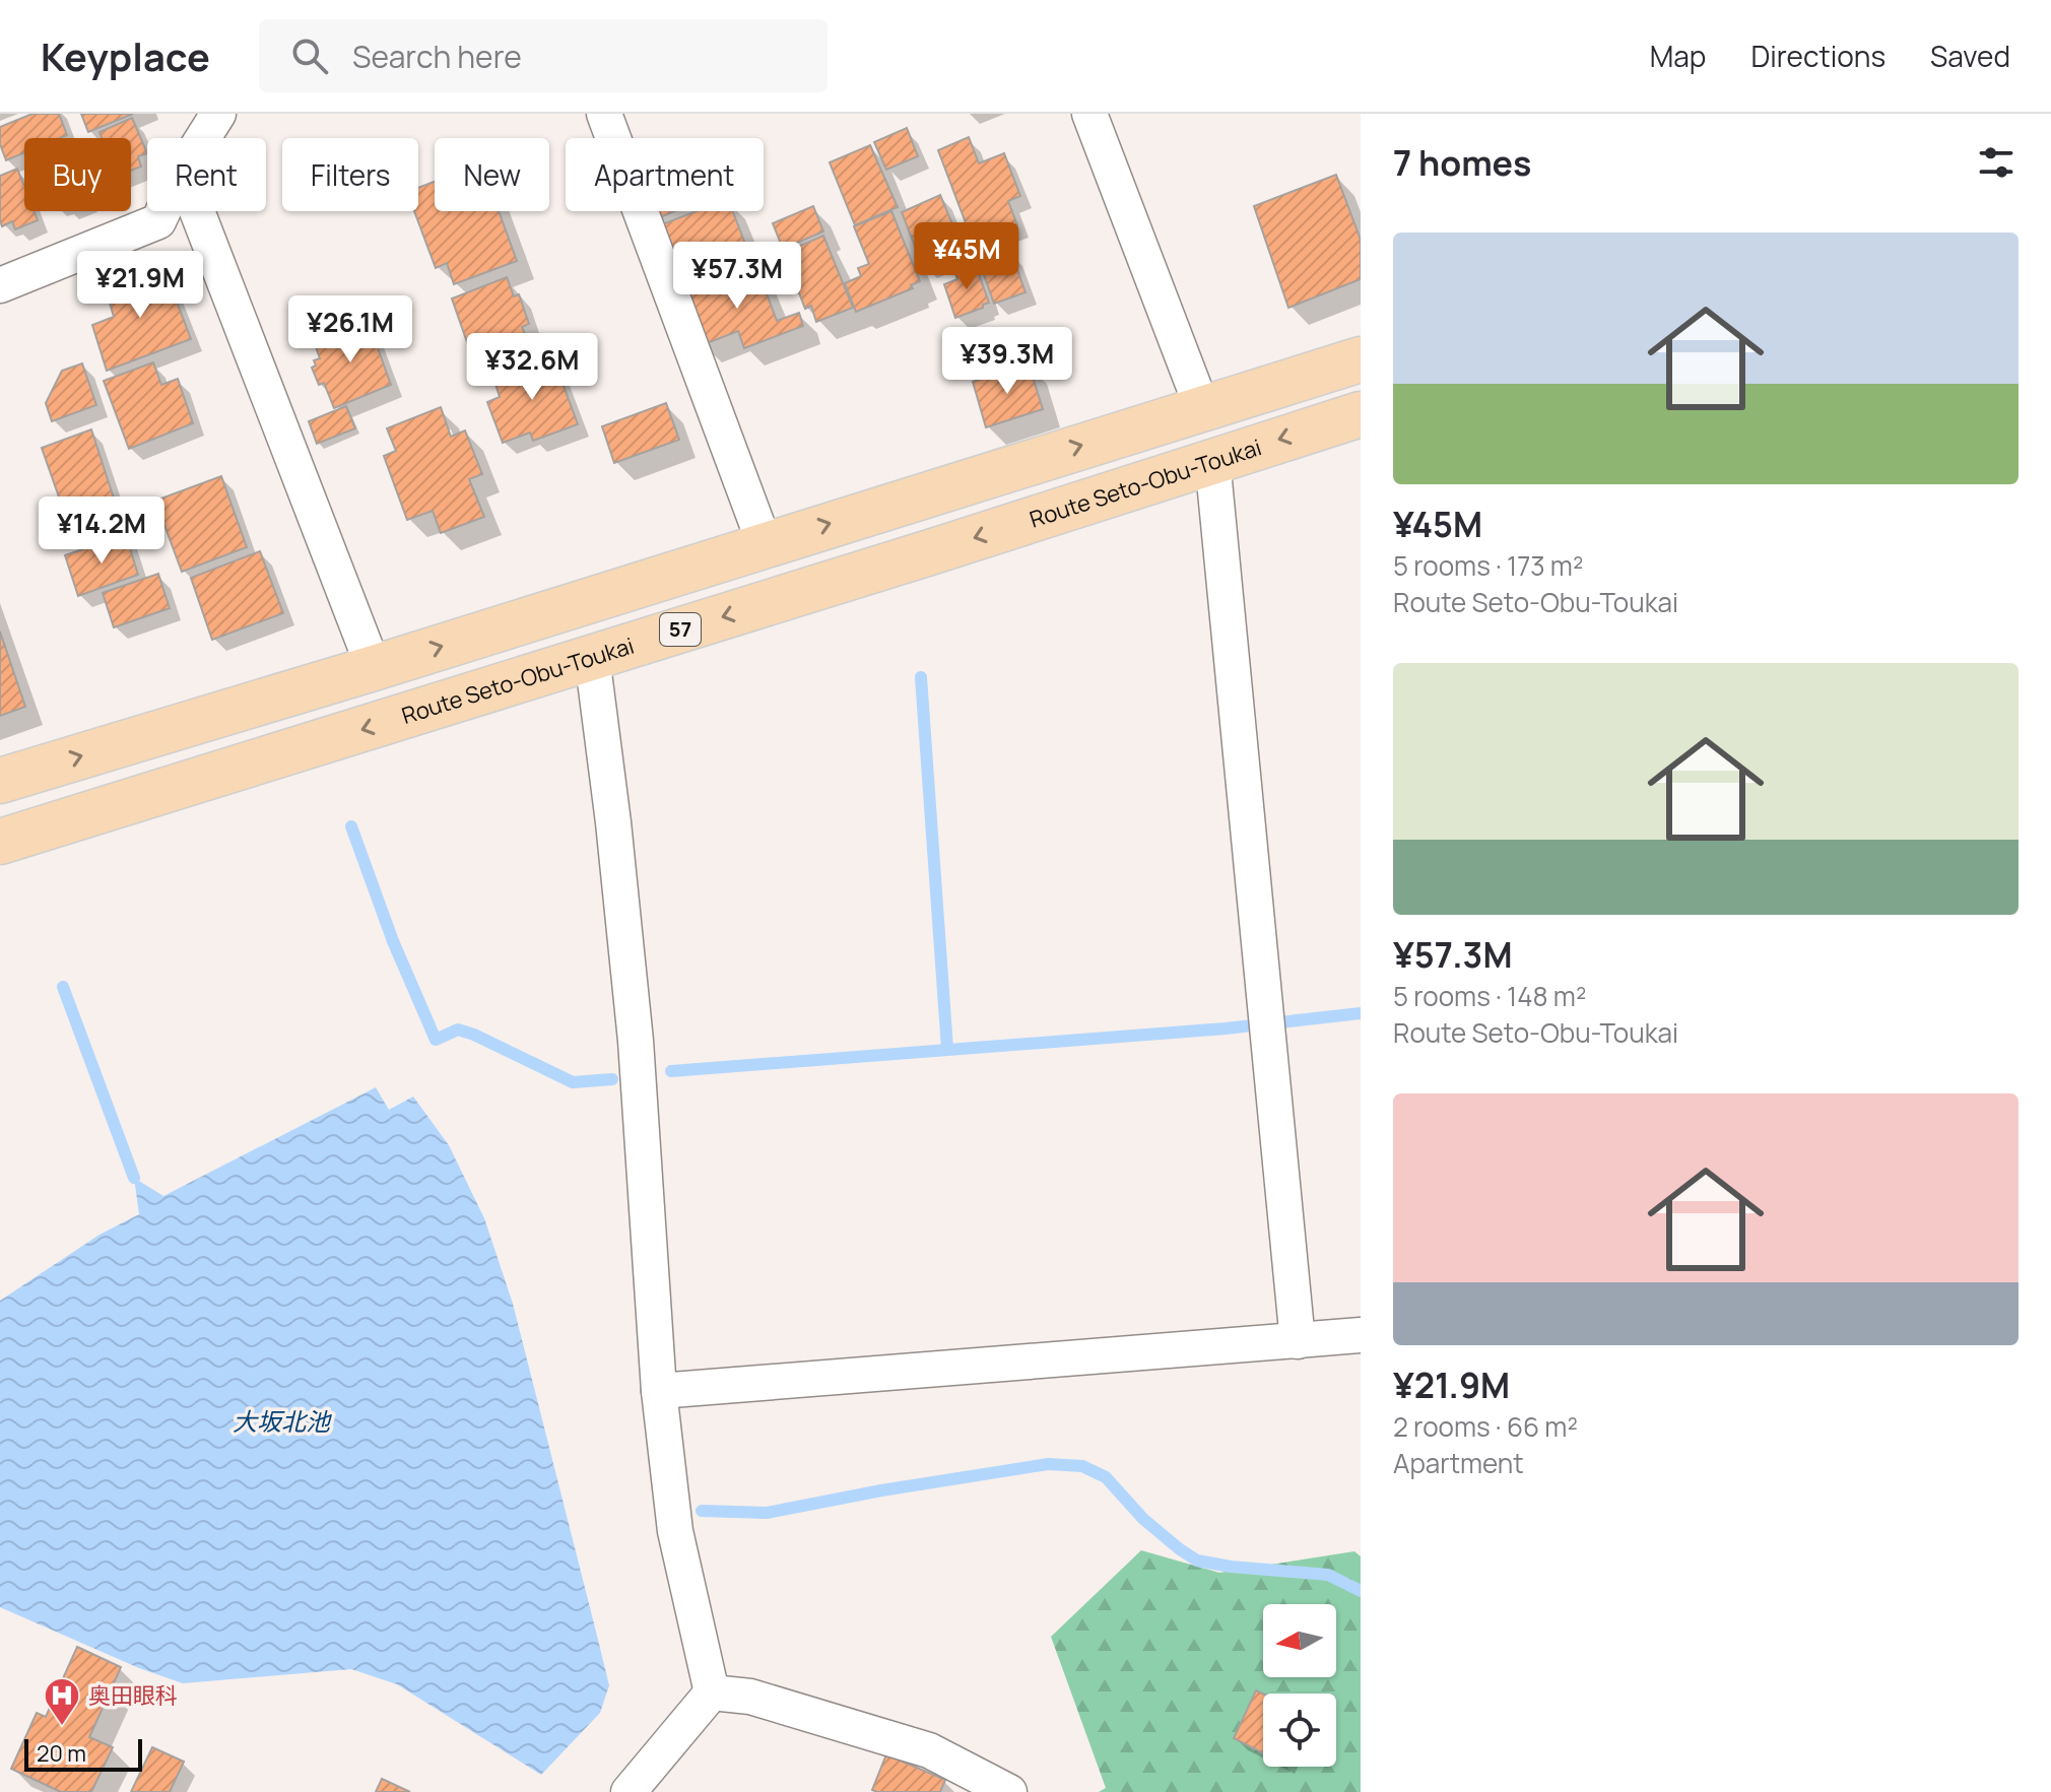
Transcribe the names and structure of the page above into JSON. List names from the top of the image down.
{
  "streets": {
    "main road": ["Route Seto-Obu-Toukai", "57"]
  },
  "water": ["大坂北池"],
  "places": {
    "hospital": ["奥田眼科"]
  },
  "scale_bar": "20 m",
  "north": "left",
  "page": {
    "header": "Keyplace",
    "search": "Search here",
    "nav": ["Map", "Directions", "Saved"],
    "heading": "7 homes",
    "chip": [
      "Buy",
      "Rent",
      "Filters",
      "New",
      "Apartment"
    ],
    "list": [
      {
        "name": "¥45M",
        "note": "5 rooms · 173 m² · Route Seto-Obu-Toukai"
      },
      {
        "name": "¥57.3M",
        "note": "5 rooms · 148 m² · Route Seto-Obu-Toukai"
      },
      {
        "name": "¥21.9M",
        "note": "2 rooms · 66 m² · Apartment"
      }
    ],
    "price": [
      "¥45M",
      "¥57.3M",
      "¥21.9M",
      "¥26.1M",
      "¥39.3M",
      "¥32.6M",
      "¥14.2M"
    ],
    "scale": "20 m"
  }
}
